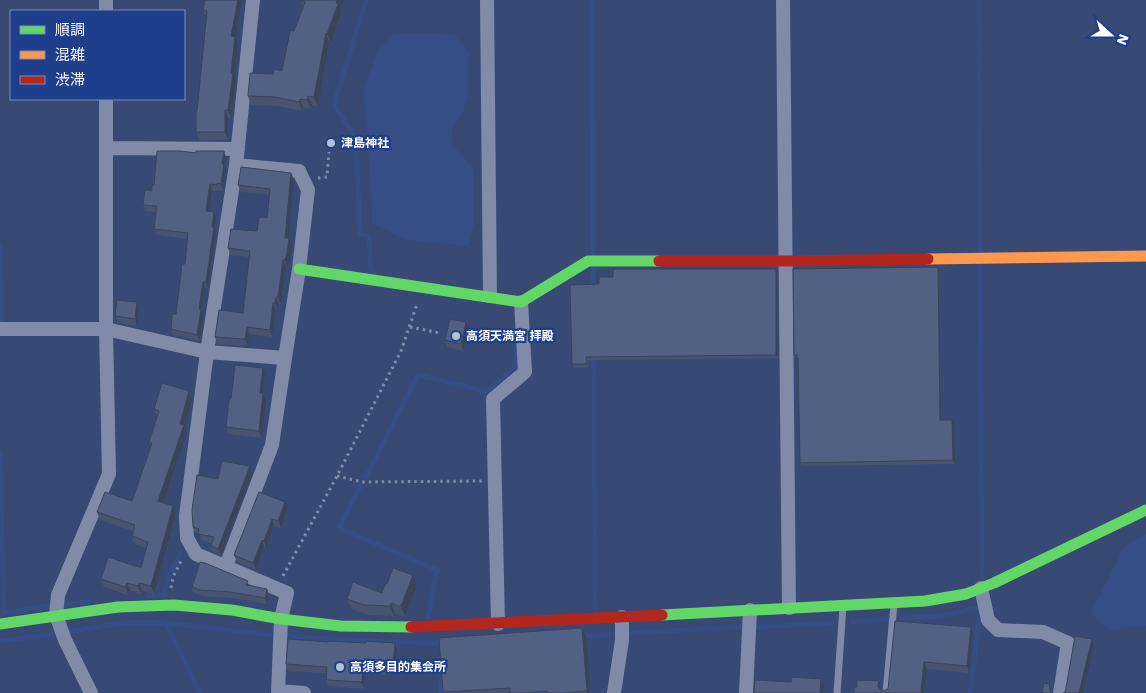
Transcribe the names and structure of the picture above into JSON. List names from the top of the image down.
{
  "places": ["津島神社", "高須天満宮 拝殿", "高須多目的集会所"],
  "legend": ["順調", "混雑", "渋滞"],
  "north": "right"
}
